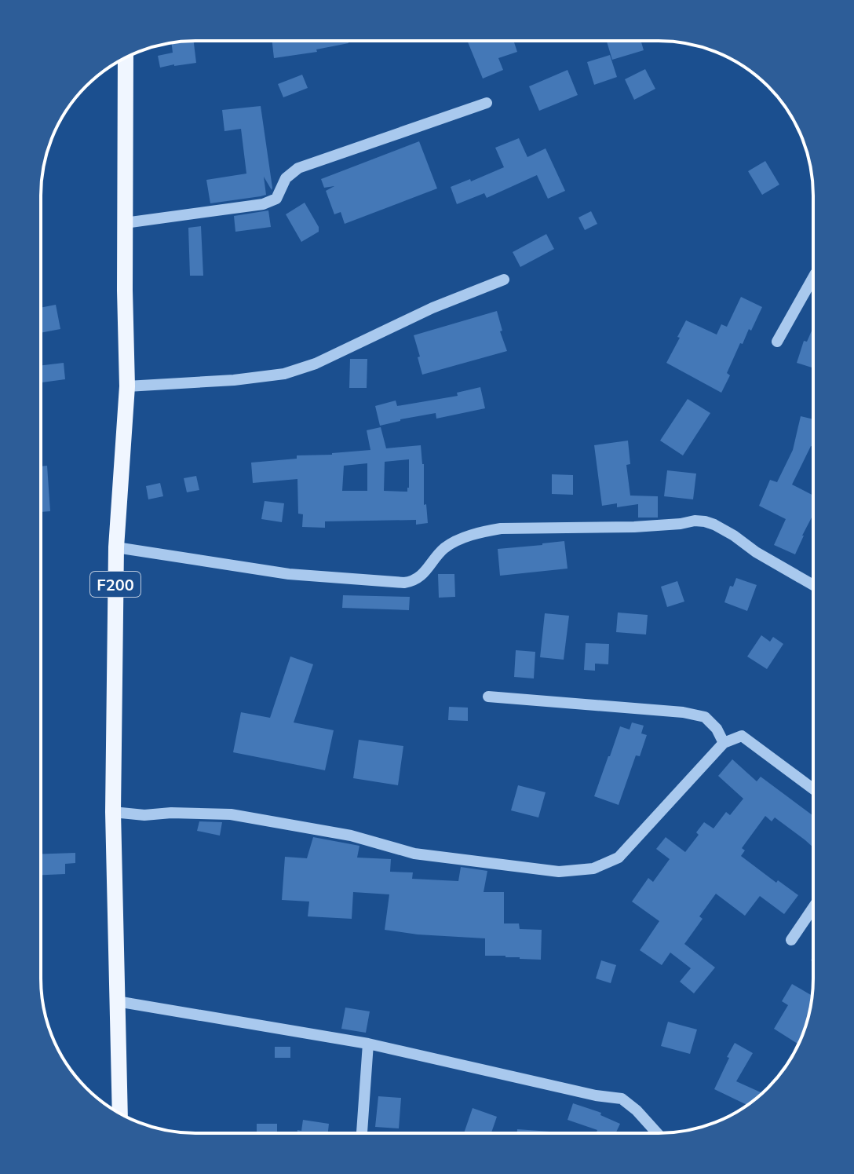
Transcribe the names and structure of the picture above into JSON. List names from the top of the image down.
{
  "streets": {
    "main road": ["F200"]
  }
}
